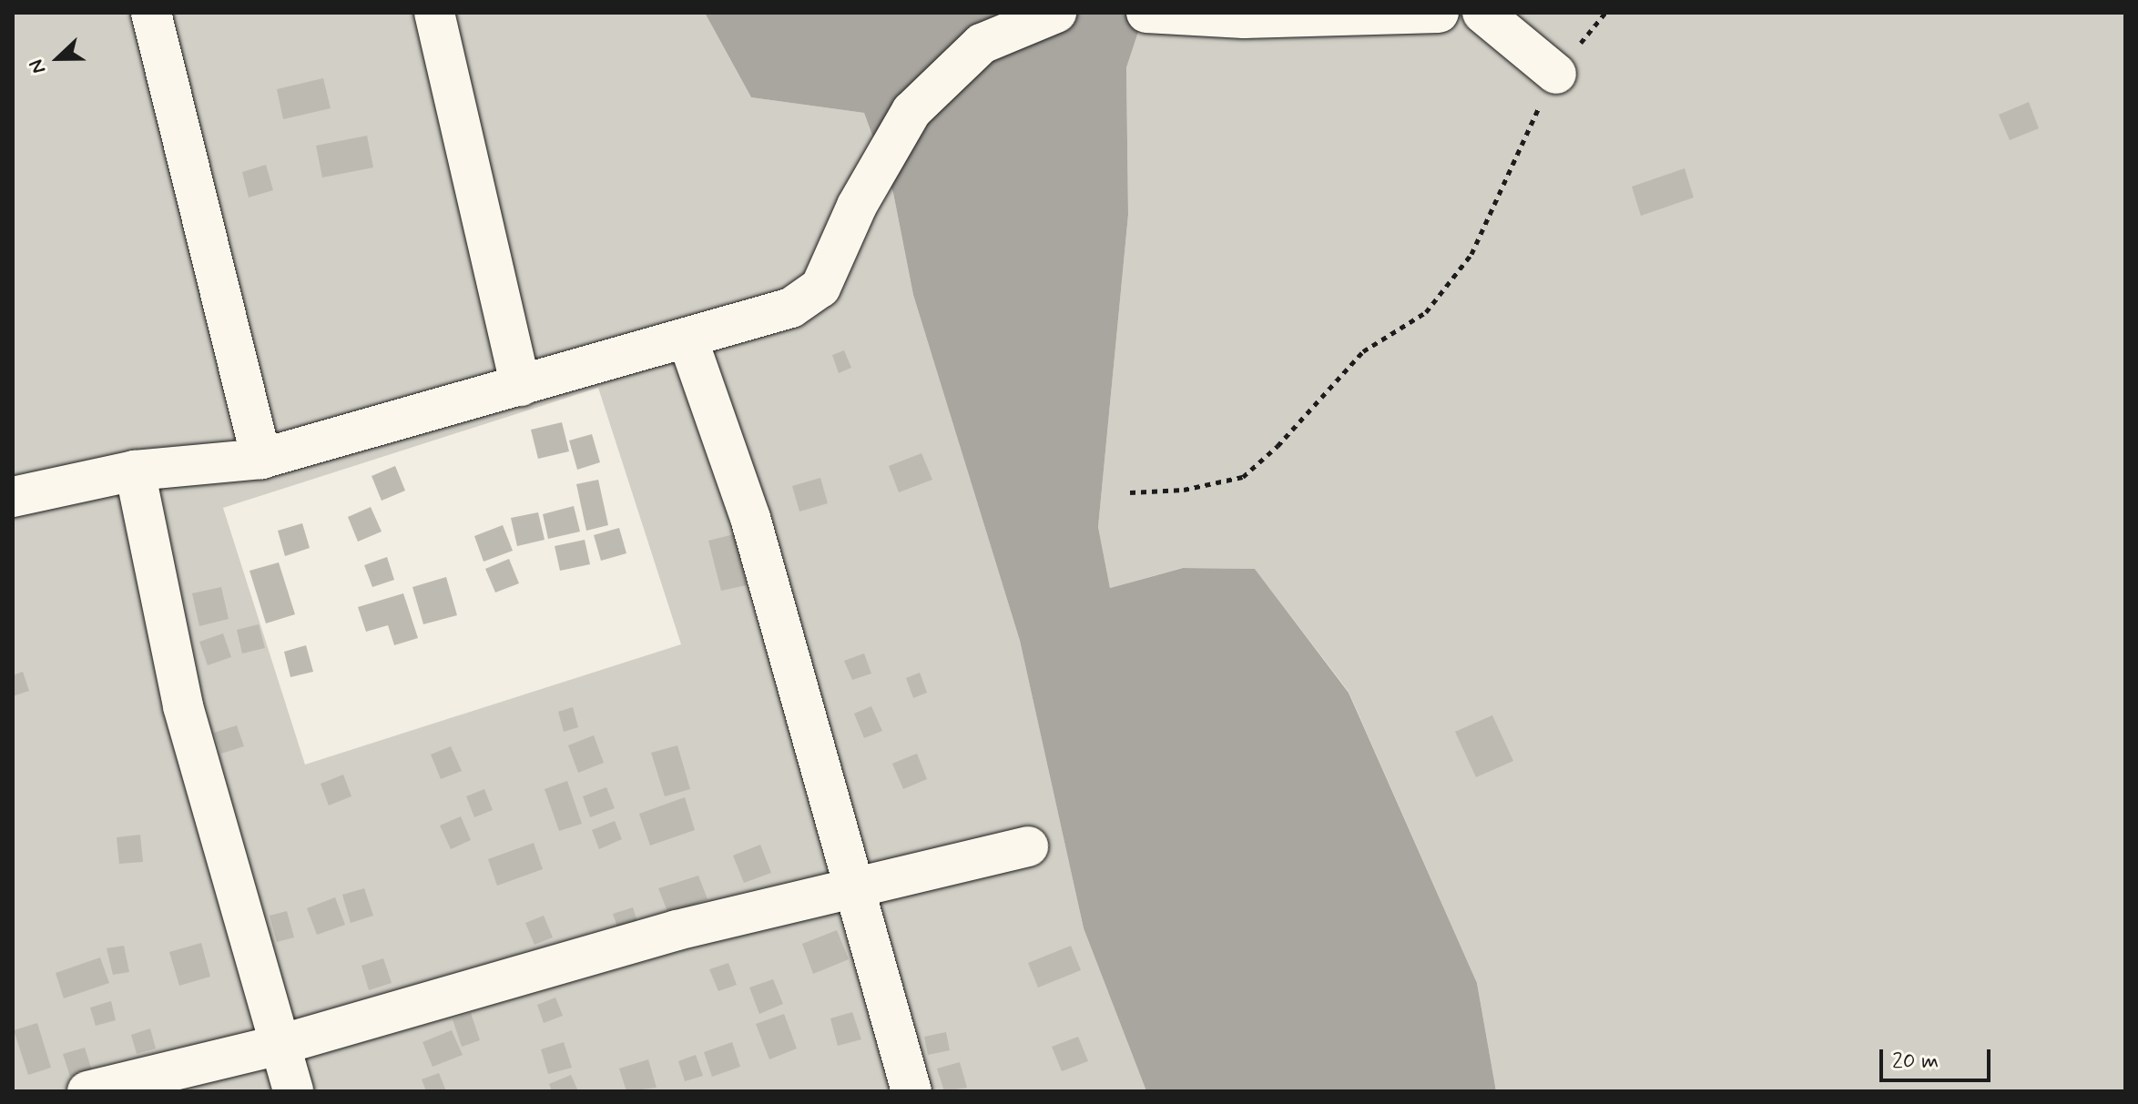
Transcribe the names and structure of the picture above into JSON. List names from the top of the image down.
{
  "scale_bar": "20 m",
  "north": "left"
}
